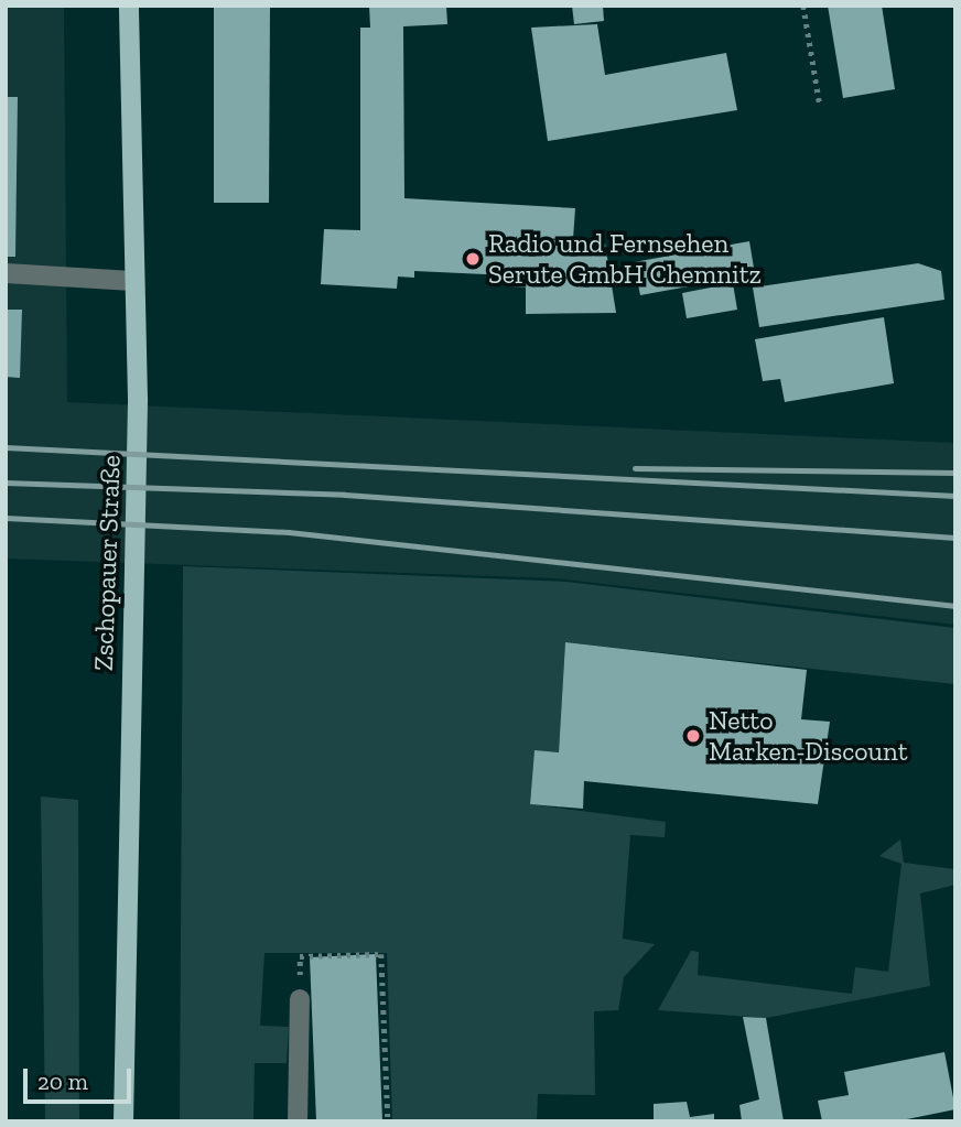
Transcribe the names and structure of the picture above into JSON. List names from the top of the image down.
{
  "streets": {
    "main road": ["Zschopauer Straße"]
  },
  "places": ["Radio und Fernsehen Serute GmbH Chemnitz", "Netto Marken-Discount"],
  "scale_bar": "20 m"
}
